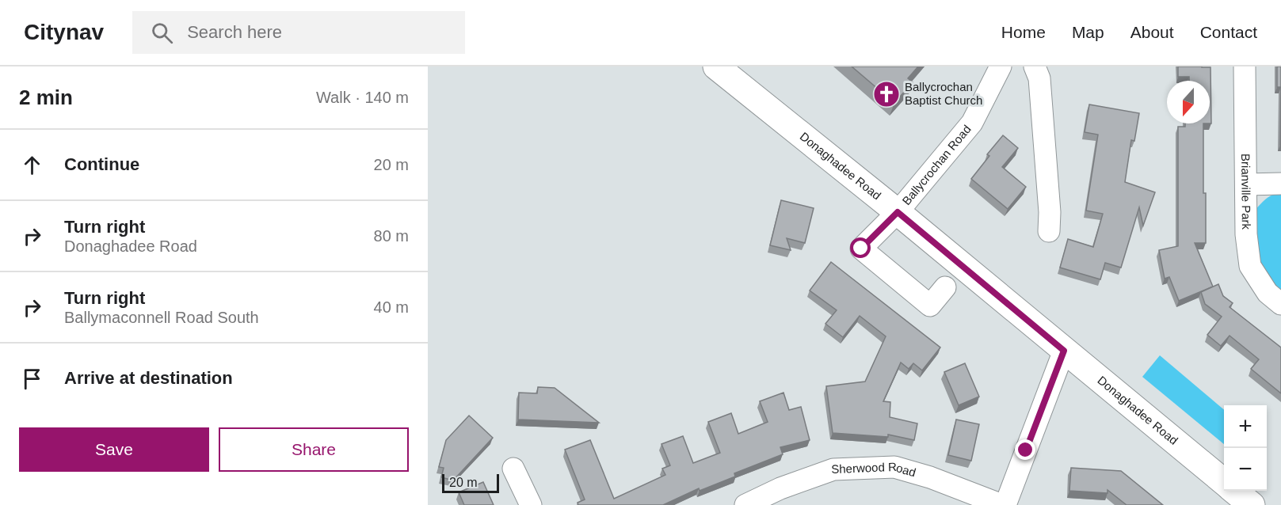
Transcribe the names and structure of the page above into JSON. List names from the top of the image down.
{
  "streets": {
    "main road": ["Donaghadee Road"],
    "street": ["Ballycrochan Road", "Brianville Park", "Sherwood Road"]
  },
  "crossings": [
    ["Ballycrochan Road", "Donaghadee Road"]
  ],
  "places": {
    "church": ["Ballycrochan Baptist Church"]
  },
  "scale_bar": "20 m",
  "north": "bottom",
  "page": {
    "header": "Citynav",
    "search": "Search here",
    "nav": [
      "Home",
      "Map",
      "About",
      "Contact"
    ],
    "heading": ["2 min", "Walk · 140 m"],
    "list": [
      ["Continue", "20 m"],
      ["Turn right", "Donaghadee Road", "80 m"],
      ["Turn right", "Ballymaconnell Road South", "40 m"],
      "Arrive at destination"
    ],
    "map_buttons": ["+", "−"],
    "buttons": ["Save", "Share"],
    "scale": "20 m"
  }
}
